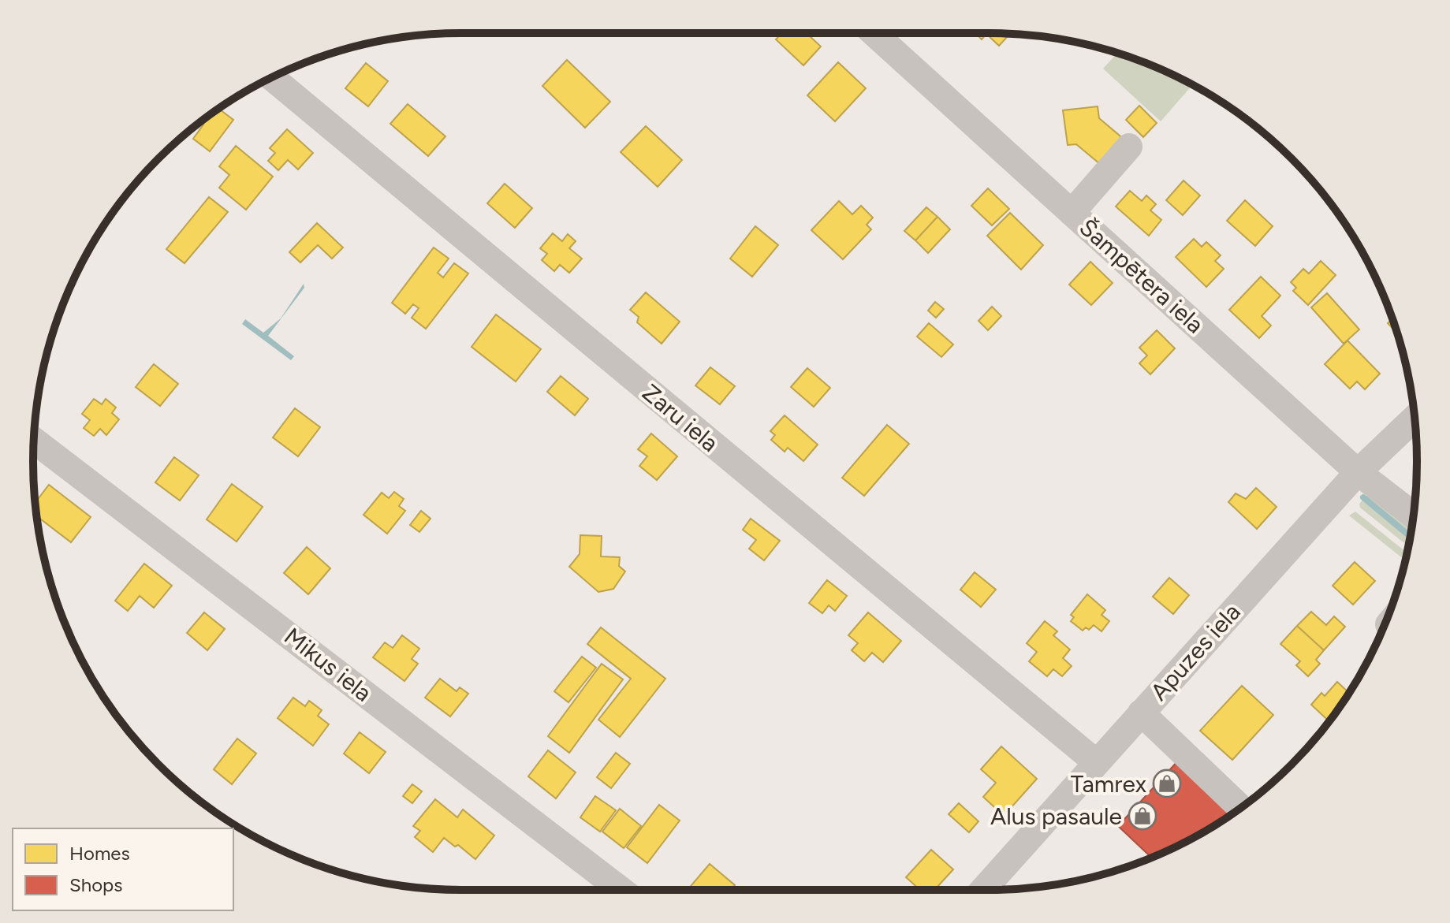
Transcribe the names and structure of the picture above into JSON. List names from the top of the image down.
{
  "streets": {
    "street": [
      "Šampētera iela",
      "Zaru iela",
      "Apuzes iela",
      "Mikus iela"
    ]
  },
  "crossings": [
    ["Šampētera iela", "Apuzes iela"],
    ["Zaru iela", "Apuzes iela"]
  ],
  "places": {
    "shop": ["Tamrex", "Alus pasaule"]
  },
  "legend": ["Homes", "Shops"]
}
